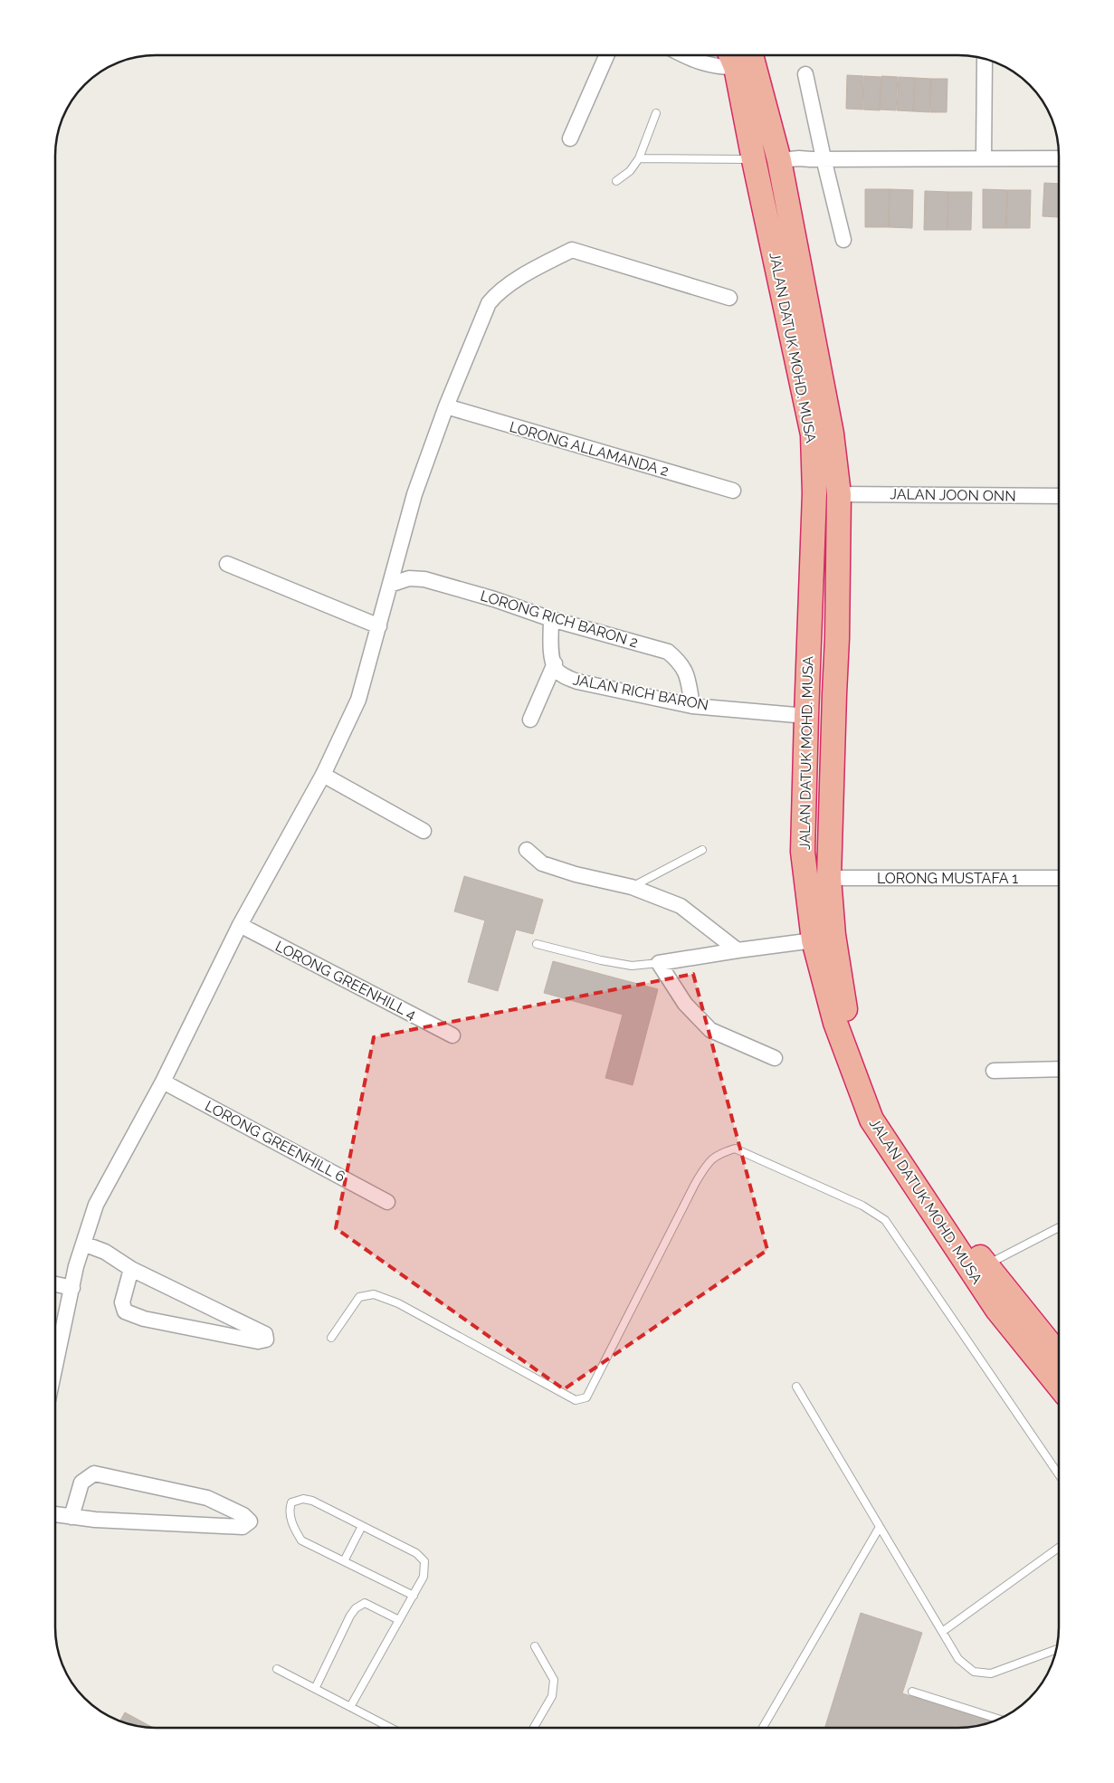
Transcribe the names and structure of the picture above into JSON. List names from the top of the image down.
{
  "streets": {
    "highway": ["JALAN DATUK MOHD. MUSA"],
    "street": [
      "LORONG ALLAMANDA 2",
      "JALAN JOON ONN",
      "LORONG RICH BARON 2",
      "JALAN RICH BARON",
      "LORONG MUSTAFA 1",
      "LORONG GREENHILL 4",
      "LORONG GREENHILL 6"
    ]
  },
  "crossings": [
    ["JALAN DATUK MOHD. MUSA", "JALAN JOON ONN"],
    ["JALAN DATUK MOHD. MUSA", "JALAN RICH BARON"],
    ["JALAN DATUK MOHD. MUSA", "LORONG MUSTAFA 1"],
    ["LORONG RICH BARON 2", "JALAN RICH BARON"]
  ]
}
